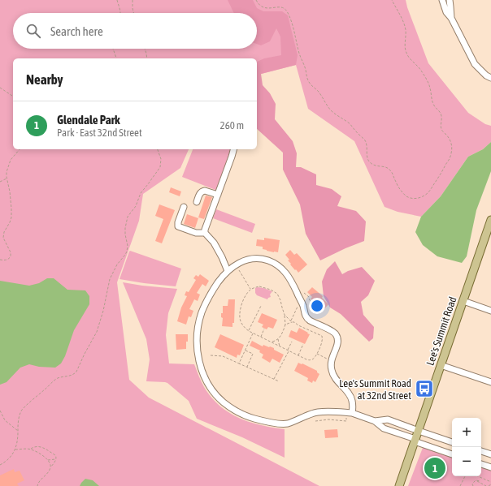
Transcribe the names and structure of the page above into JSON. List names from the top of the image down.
{
  "streets": {
    "main road": ["Lee's Summit Road"]
  },
  "places": {
    "bus stop": ["Lee's Summit Road at 32nd Street"]
  },
  "page": {
    "search": "Search here",
    "heading": "Nearby",
    "list": [
      {
        "mark": "1",
        "name": "Glendale Park",
        "note": "Park · East 32nd Street",
        "value": "260 m"
      }
    ],
    "map_buttons": ["+", "−"],
    "pins": "1"
  }
}
